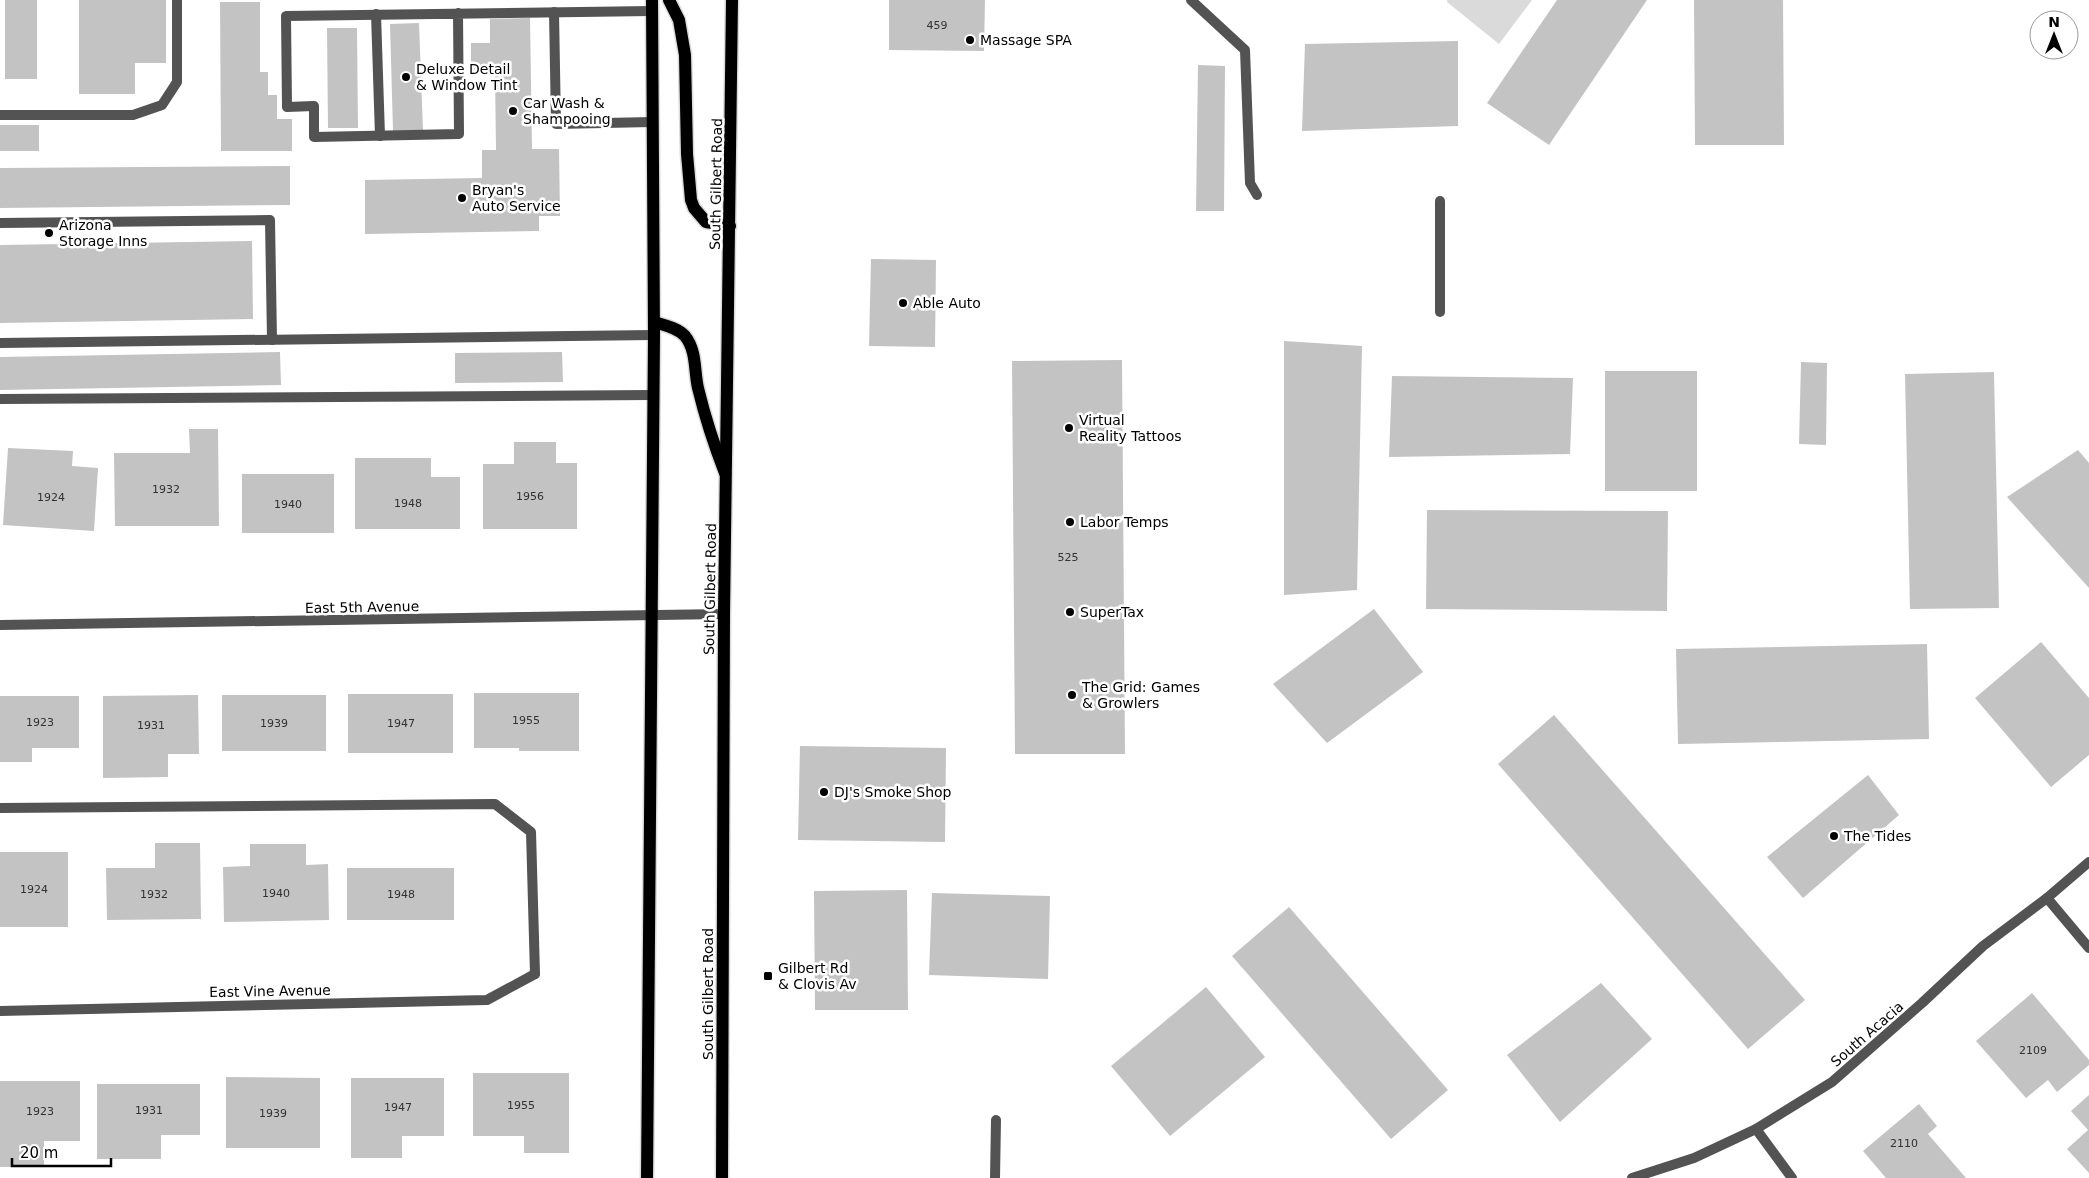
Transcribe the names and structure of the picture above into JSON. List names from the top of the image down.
{
  "streets": {
    "main road": ["South Gilbert Road"],
    "street": ["East 5th Avenue", "East Vine Avenue", "South Acacia"]
  },
  "crossings": [
    ["South Gilbert Road", "East 5th Avenue"]
  ],
  "places": {
    "other": [
      "Massage SPA",
      "Deluxe Detail & Window Tint",
      "Car Wash & Shampooing",
      "Bryan's Auto Service",
      "Arizona Storage Inns",
      "Able Auto",
      "Virtual Reality Tattoos",
      "Labor Temps",
      "SuperTax",
      "The Grid: Games & Growlers",
      "DJ's Smoke Shop",
      "The Tides"
    ],
    "transit": ["Gilbert Rd & Clovis Av"]
  },
  "house_numbers": [
    "459",
    "1932",
    "1956",
    "1924",
    "1948",
    "1940",
    "525",
    "1955",
    "1923",
    "1939",
    "1947",
    "1931",
    "1924",
    "1940",
    "1932",
    "1948",
    "2109",
    "1955",
    "1947",
    "1931",
    "1923",
    "1939",
    "2110"
  ],
  "scale_bar": "20 m",
  "north": "top"
}
